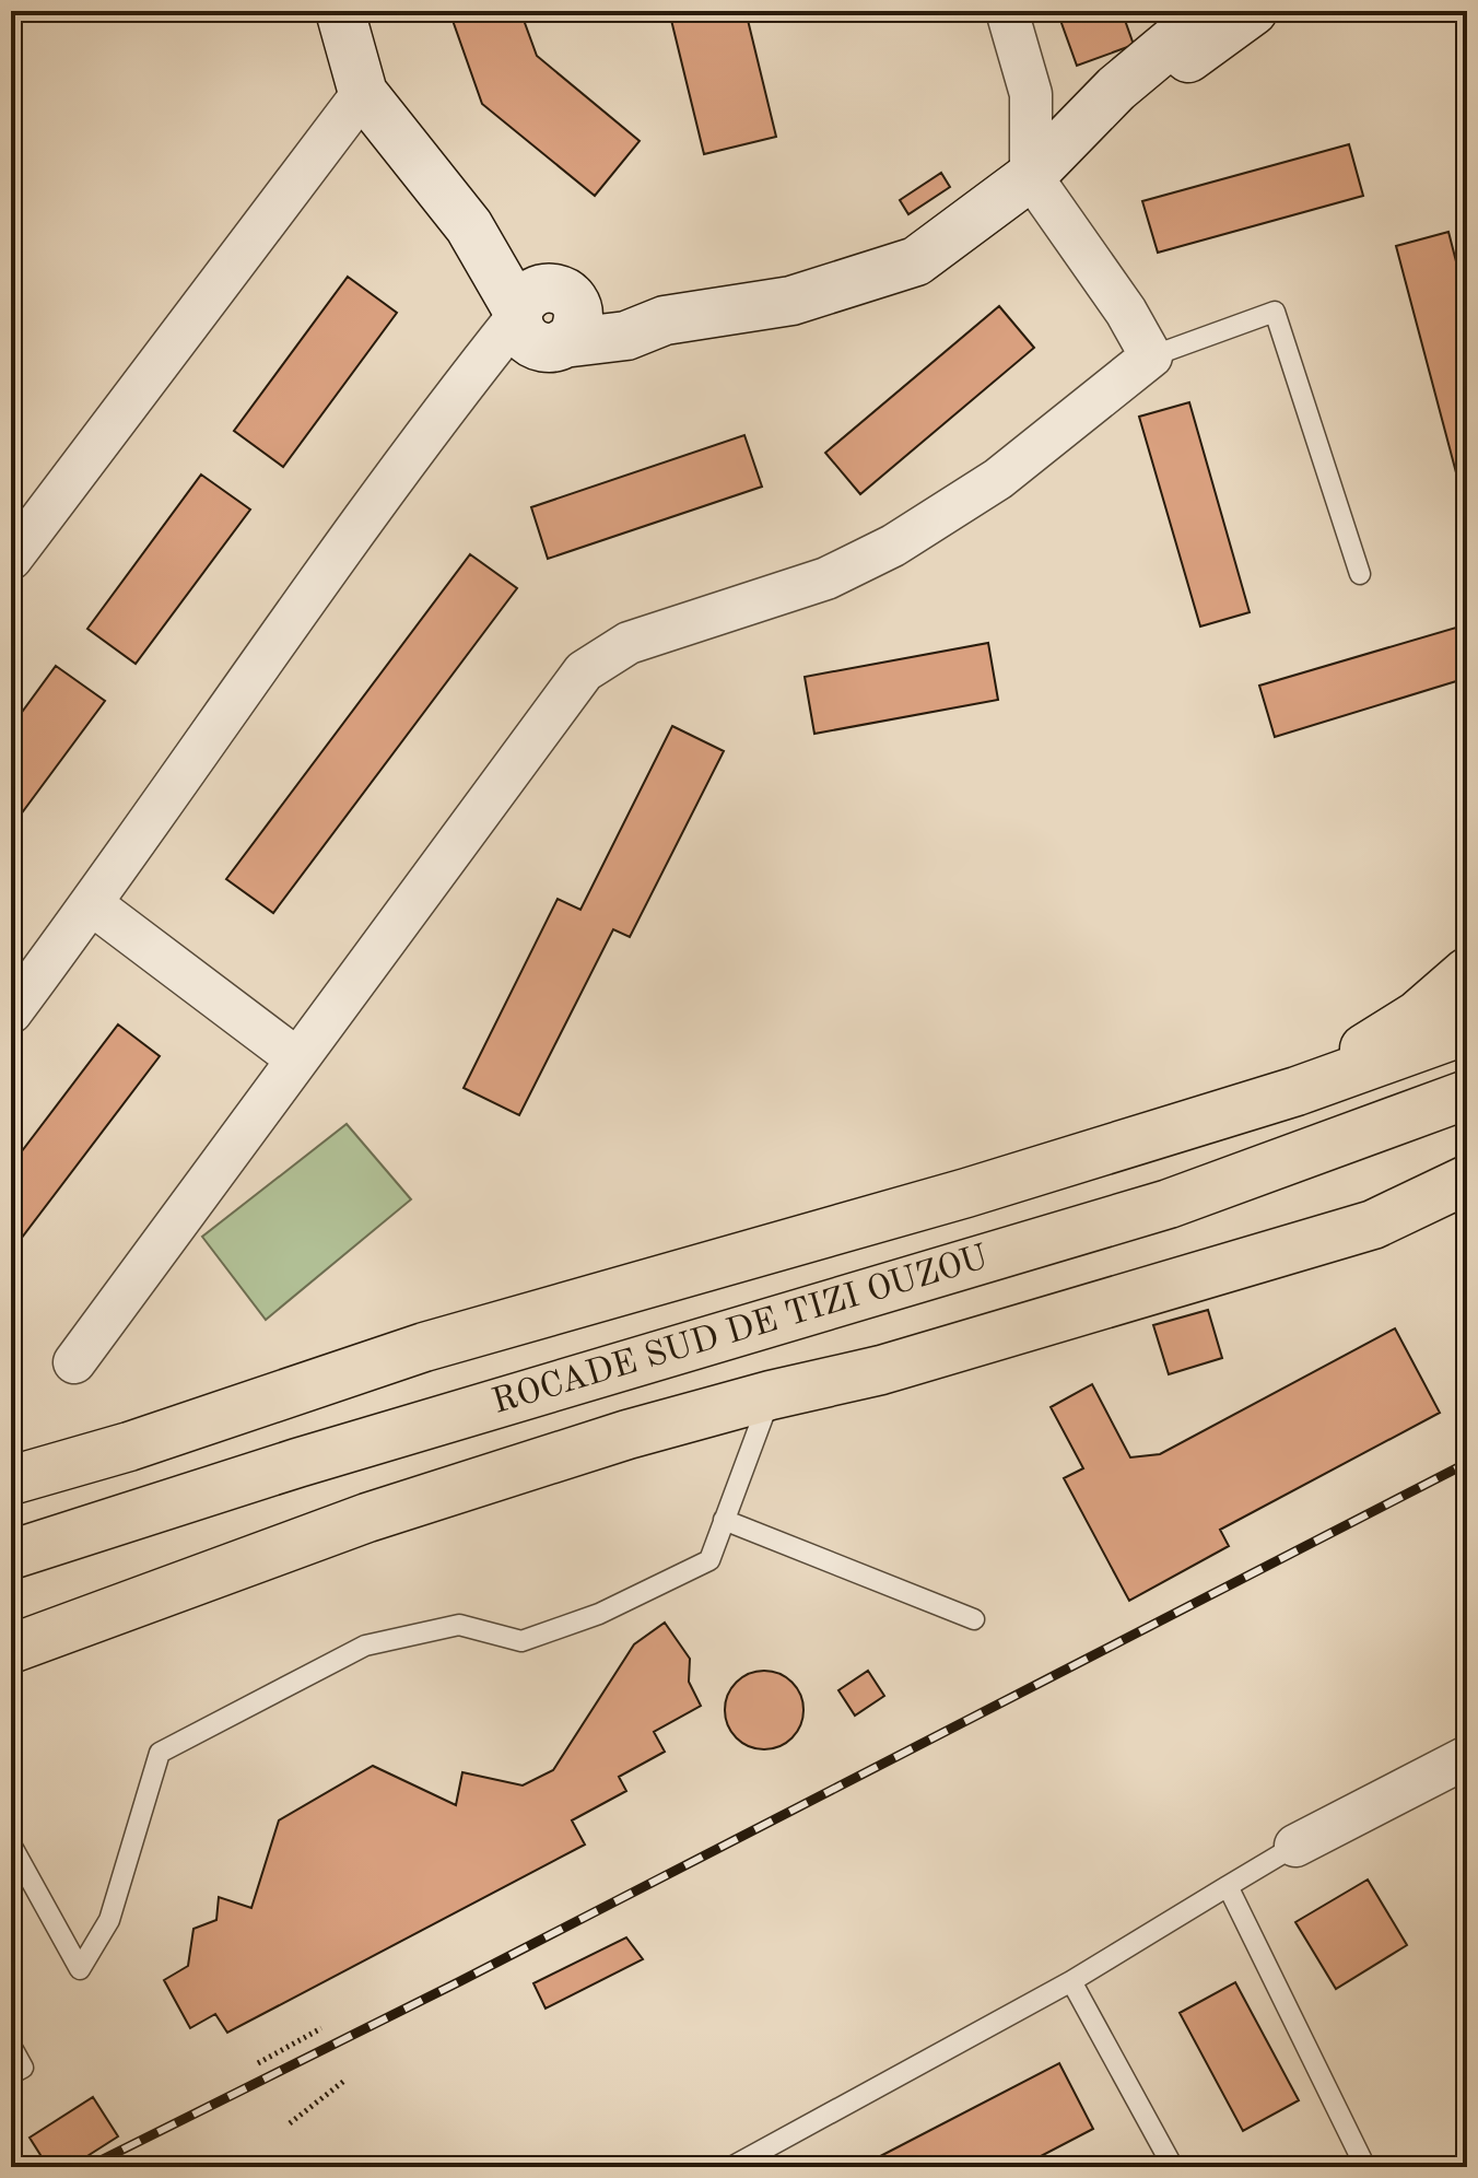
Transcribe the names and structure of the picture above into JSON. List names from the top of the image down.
{
  "streets": {
    "highway": ["ROCADE SUD DE TIZI OUZOU"]
  }
}
